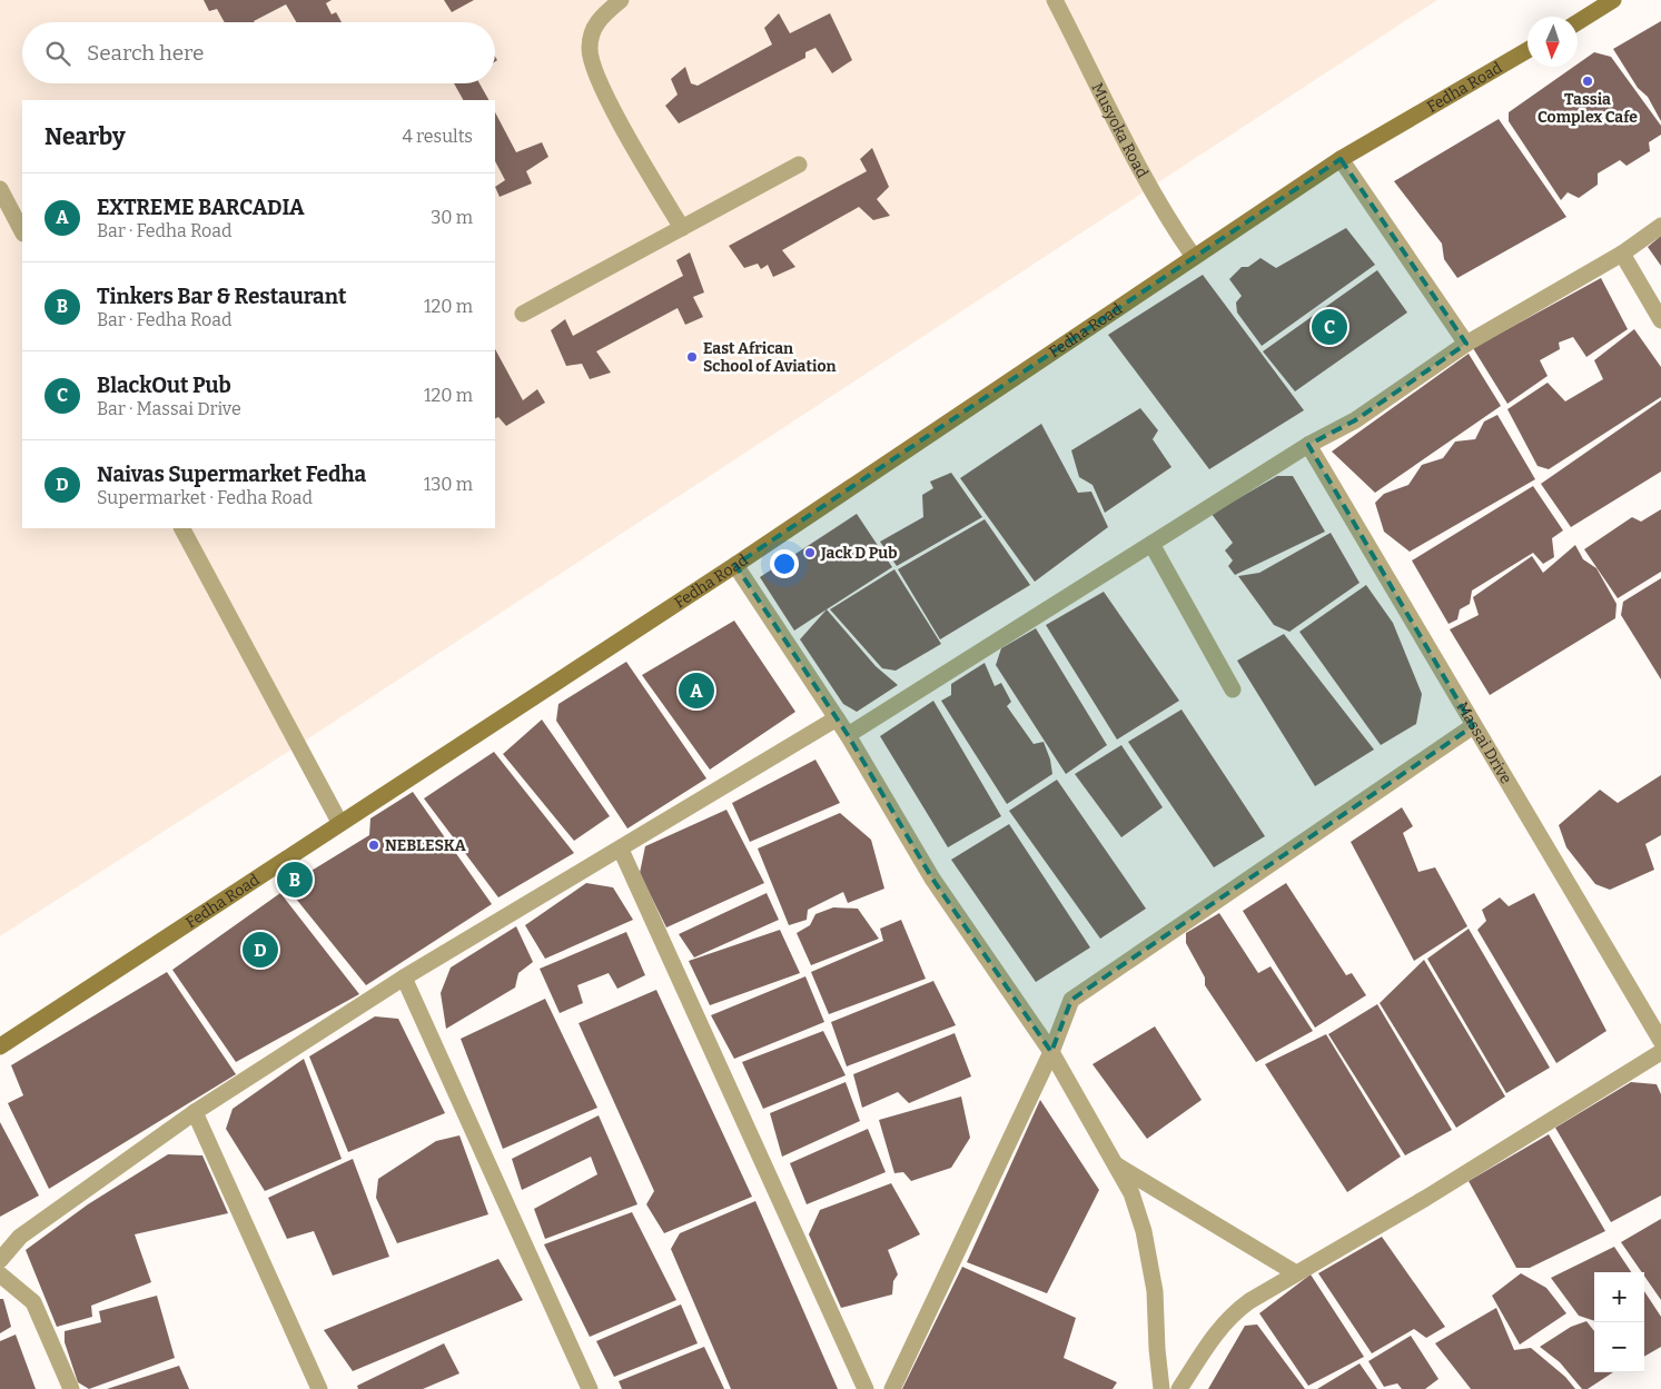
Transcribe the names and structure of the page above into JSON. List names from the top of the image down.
{
  "streets": {
    "street": ["Fedha Road", "Musyoka Road", "Massai Drive"]
  },
  "crossings": [
    ["Fedha Road", "Musyoka Road"]
  ],
  "places": [
    "Tassia Complex Cafe",
    "East African School of Aviation",
    "Jack D Pub",
    "NEBLESKA"
  ],
  "north": "bottom",
  "page": {
    "search": "Search here",
    "heading": ["Nearby", "4 results"],
    "list": [
      {
        "mark": "A",
        "name": "EXTREME BARCADIA",
        "note": "Bar · Fedha Road",
        "value": "30 m"
      },
      {
        "mark": "B",
        "name": "Tinkers Bar & Restaurant",
        "note": "Bar · Fedha Road",
        "value": "120 m"
      },
      {
        "mark": "C",
        "name": "BlackOut Pub",
        "note": "Bar · Massai Drive",
        "value": "120 m"
      },
      {
        "mark": "D",
        "name": "Naivas Supermarket Fedha",
        "note": "Supermarket · Fedha Road",
        "value": "130 m"
      }
    ],
    "pins": [
      "C",
      "A",
      "B",
      "D"
    ],
    "map_buttons": ["+", "−"]
  }
}
